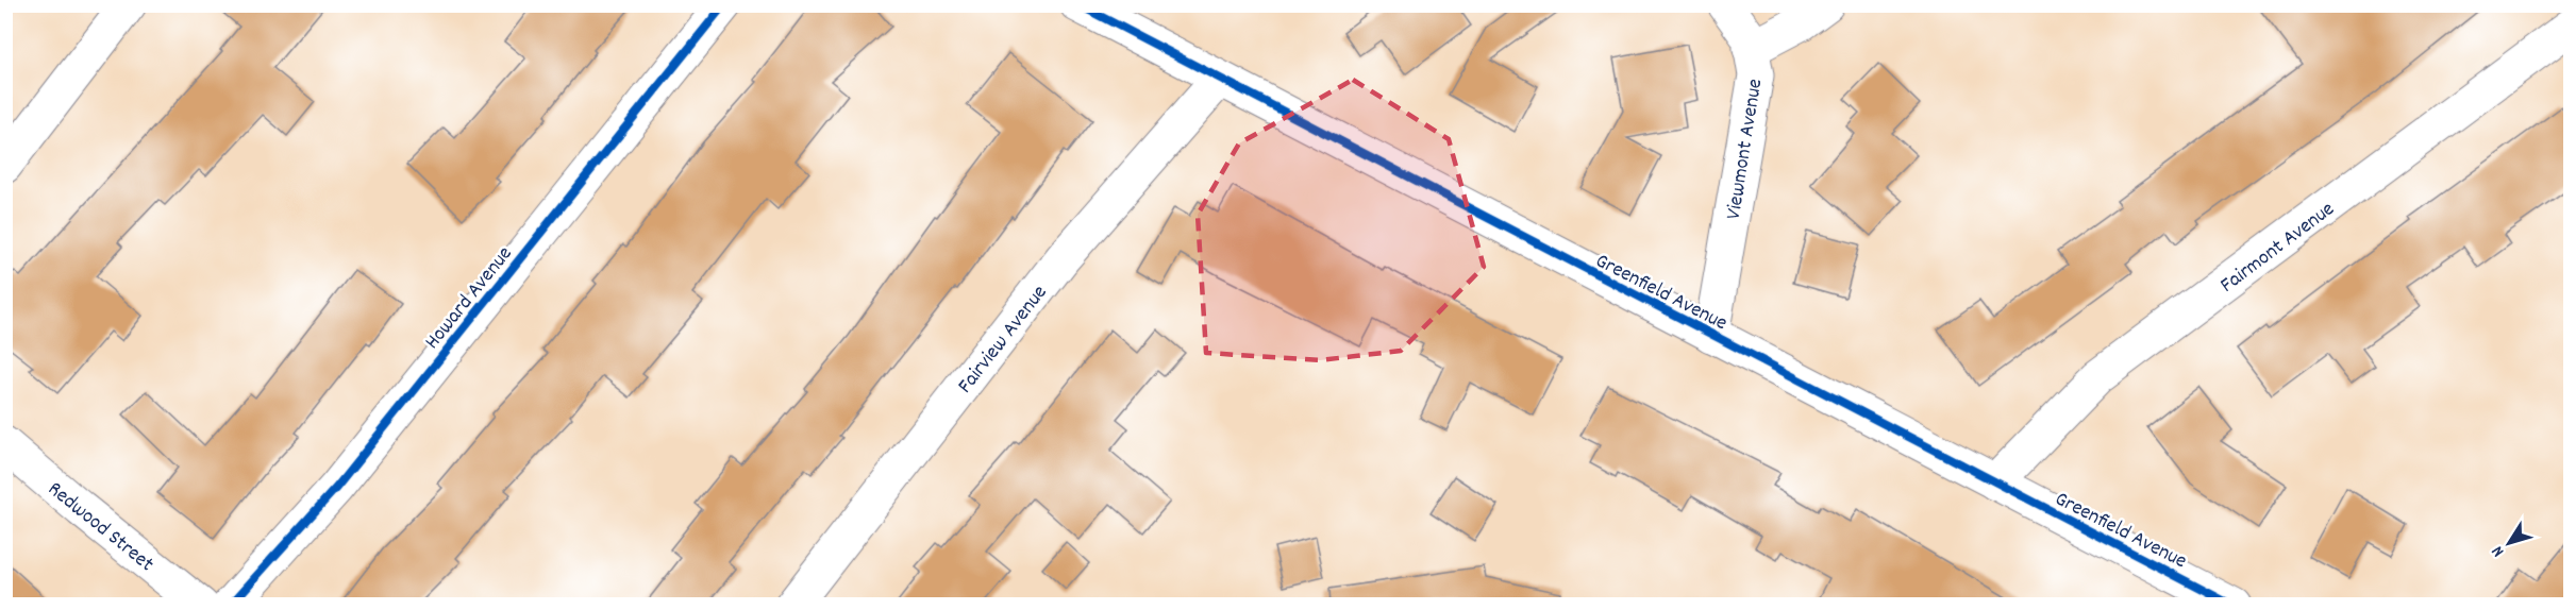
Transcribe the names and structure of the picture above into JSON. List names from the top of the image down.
{
  "streets": {
    "street": [
      "Viewmont Avenue",
      "Fairmont Avenue",
      "Greenfield Avenue",
      "Howard Avenue",
      "Fairview Avenue",
      "Redwood Street"
    ]
  },
  "crossings": [
    ["Viewmont Avenue", "Greenfield Avenue"],
    ["Fairmont Avenue", "Greenfield Avenue"],
    ["Greenfield Avenue", "Fairview Avenue"]
  ],
  "north": "bottom left"
}
